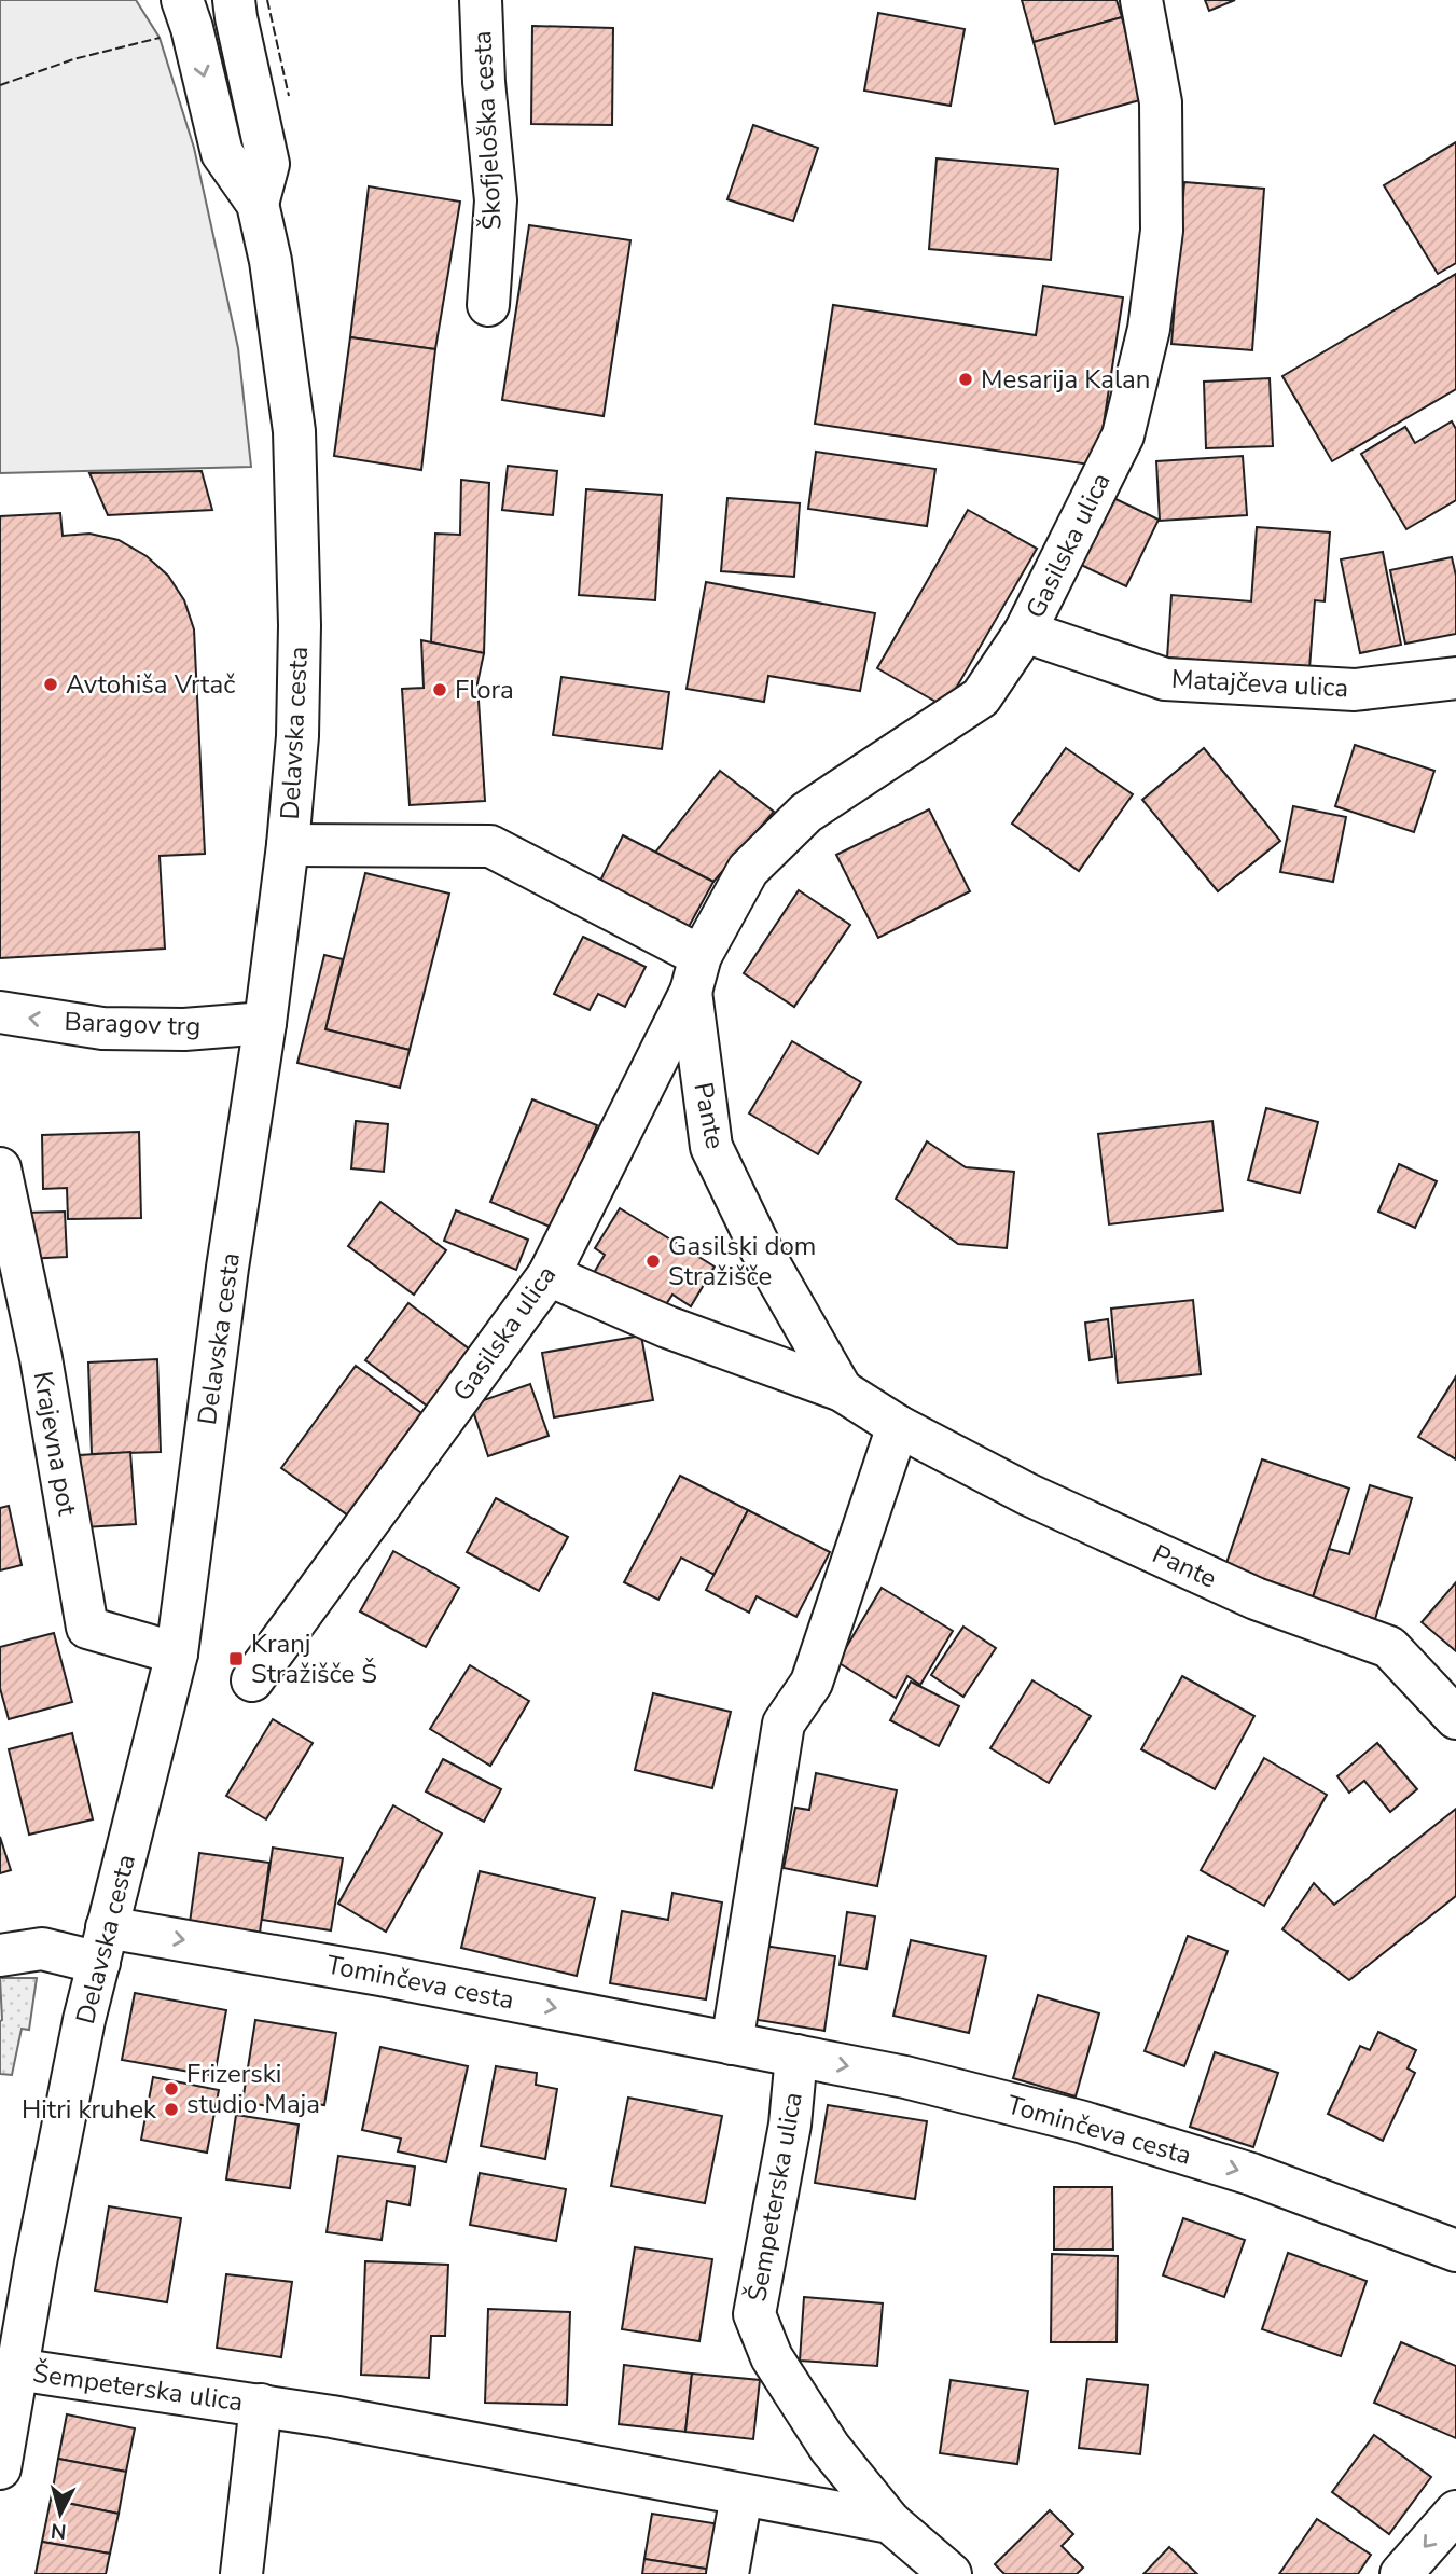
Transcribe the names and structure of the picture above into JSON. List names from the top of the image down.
{
  "streets": {
    "street": [
      "Škofjeloška cesta",
      "Gasilska ulica",
      "Matajčeva ulica",
      "Delavska cesta",
      "Baragov trg",
      "Pante",
      "Krajevna pot",
      "Tominčeva cesta",
      "Šempeterska ulica"
    ]
  },
  "crossings": [
    ["Gasilska ulica", "Matajčeva ulica"],
    ["Gasilska ulica", "Pante"],
    ["Delavska cesta", "Baragov trg"],
    ["Delavska cesta", "Krajevna pot"],
    ["Delavska cesta", "Tominčeva cesta"],
    ["Delavska cesta", "Šempeterska ulica"],
    ["Tominčeva cesta", "Šempeterska ulica"]
  ],
  "one_way": ["Baragov trg", "Tominčeva cesta"],
  "places": {
    "other": [
      "Mesarija Kalan",
      "Avtohiša Vrtač",
      "Flora",
      "Gasilski dom Stražišče",
      "Frizerski studio Maja",
      "Hitri kruhek"
    ],
    "transit": ["Kranj Stražišče Š"]
  },
  "north": "bottom"
}
